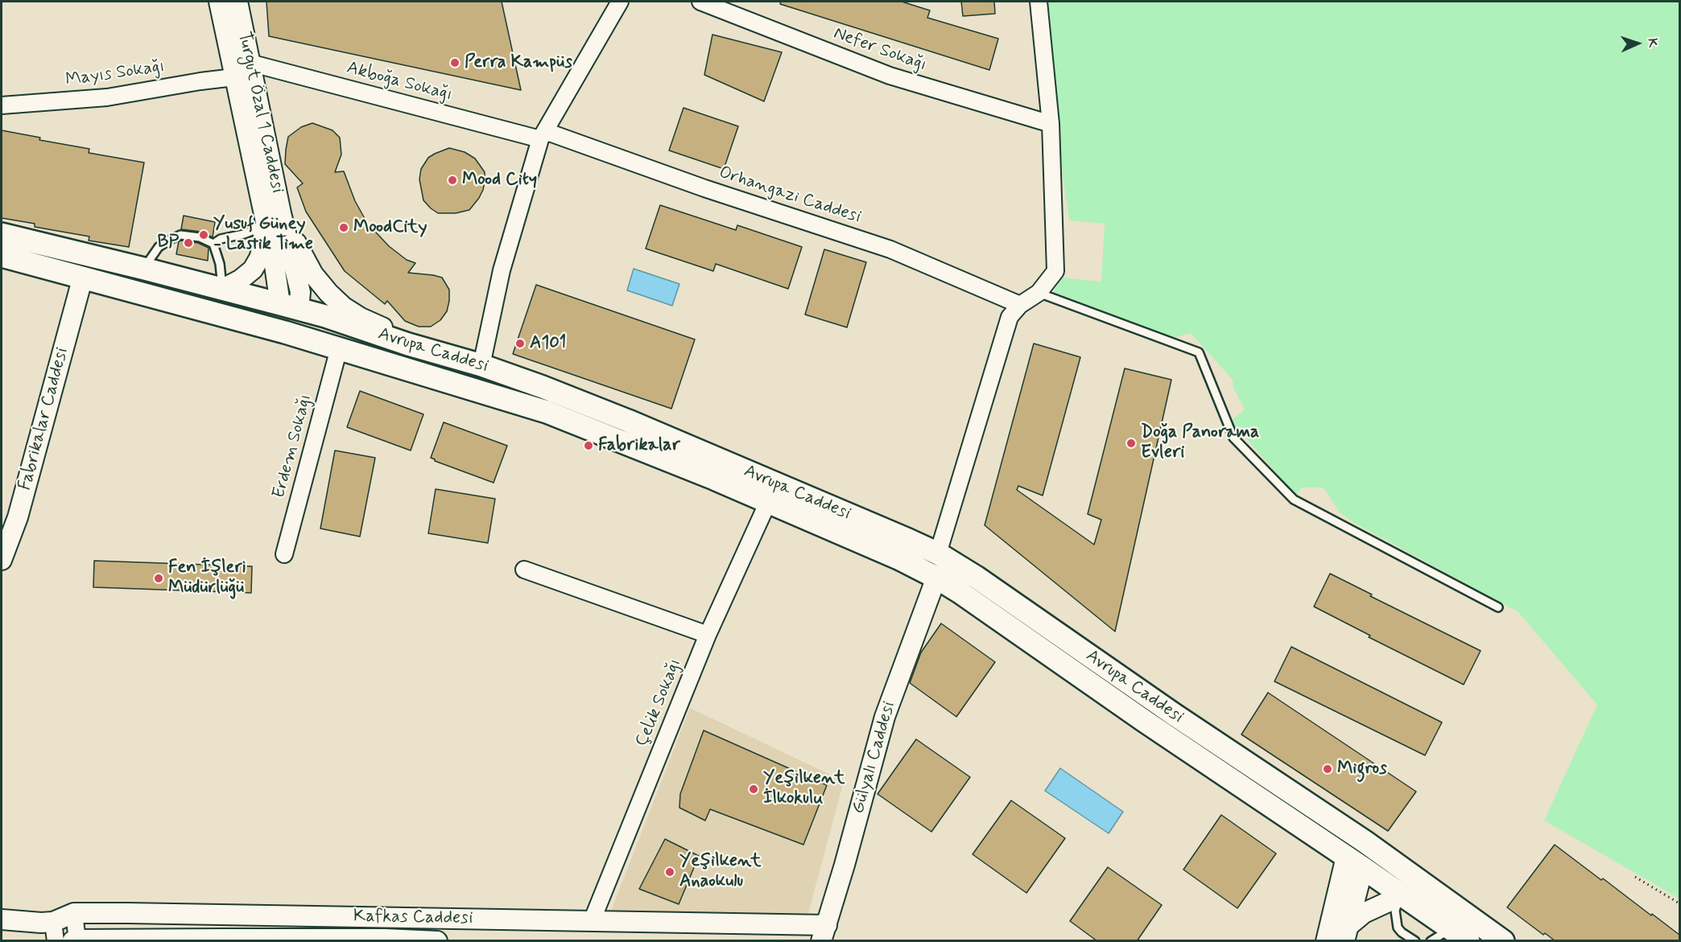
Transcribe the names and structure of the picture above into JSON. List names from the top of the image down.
{
  "streets": {
    "main road": ["Avrupa Caddesi"],
    "street": [
      "Nefer Sokağı",
      "Mayıs Sokağı",
      "Akboğa Sokağı",
      "Turgut Özal 1 Caddesi",
      "Orhangazi Caddesi",
      "Fabrikalar Caddesi",
      "Erdem Sokağı",
      "Çelik Sokağı",
      "Gülyalı Caddesi",
      "Kafkas Caddesi"
    ]
  },
  "crossings": [
    ["Mayıs Sokağı", "Turgut Özal 1 Caddesi"],
    ["Akboğa Sokağı", "Turgut Özal 1 Caddesi"],
    ["Akboğa Sokağı", "Orhangazi Caddesi"],
    ["Turgut Özal 1 Caddesi", "Avrupa Caddesi"],
    ["Avrupa Caddesi", "Fabrikalar Caddesi"],
    ["Avrupa Caddesi", "Erdem Sokağı"],
    ["Avrupa Caddesi", "Çelik Sokağı"],
    ["Avrupa Caddesi", "Gülyalı Caddesi"],
    ["Çelik Sokağı", "Kafkas Caddesi"],
    ["Gülyalı Caddesi", "Kafkas Caddesi"]
  ],
  "places": [
    "Perra Kampüs",
    "Mood City",
    "MoodCity",
    "Yusuf Güney - Lastik Time",
    "BP",
    "A101",
    "Doğa Panorama Evleri",
    "Fabrikalar",
    "Fen İşleri Müdürlüğü",
    "Migros",
    "Yeşilkent İlkokulu",
    "Yeşilkent Anaokulu"
  ],
  "north": "right"
}
